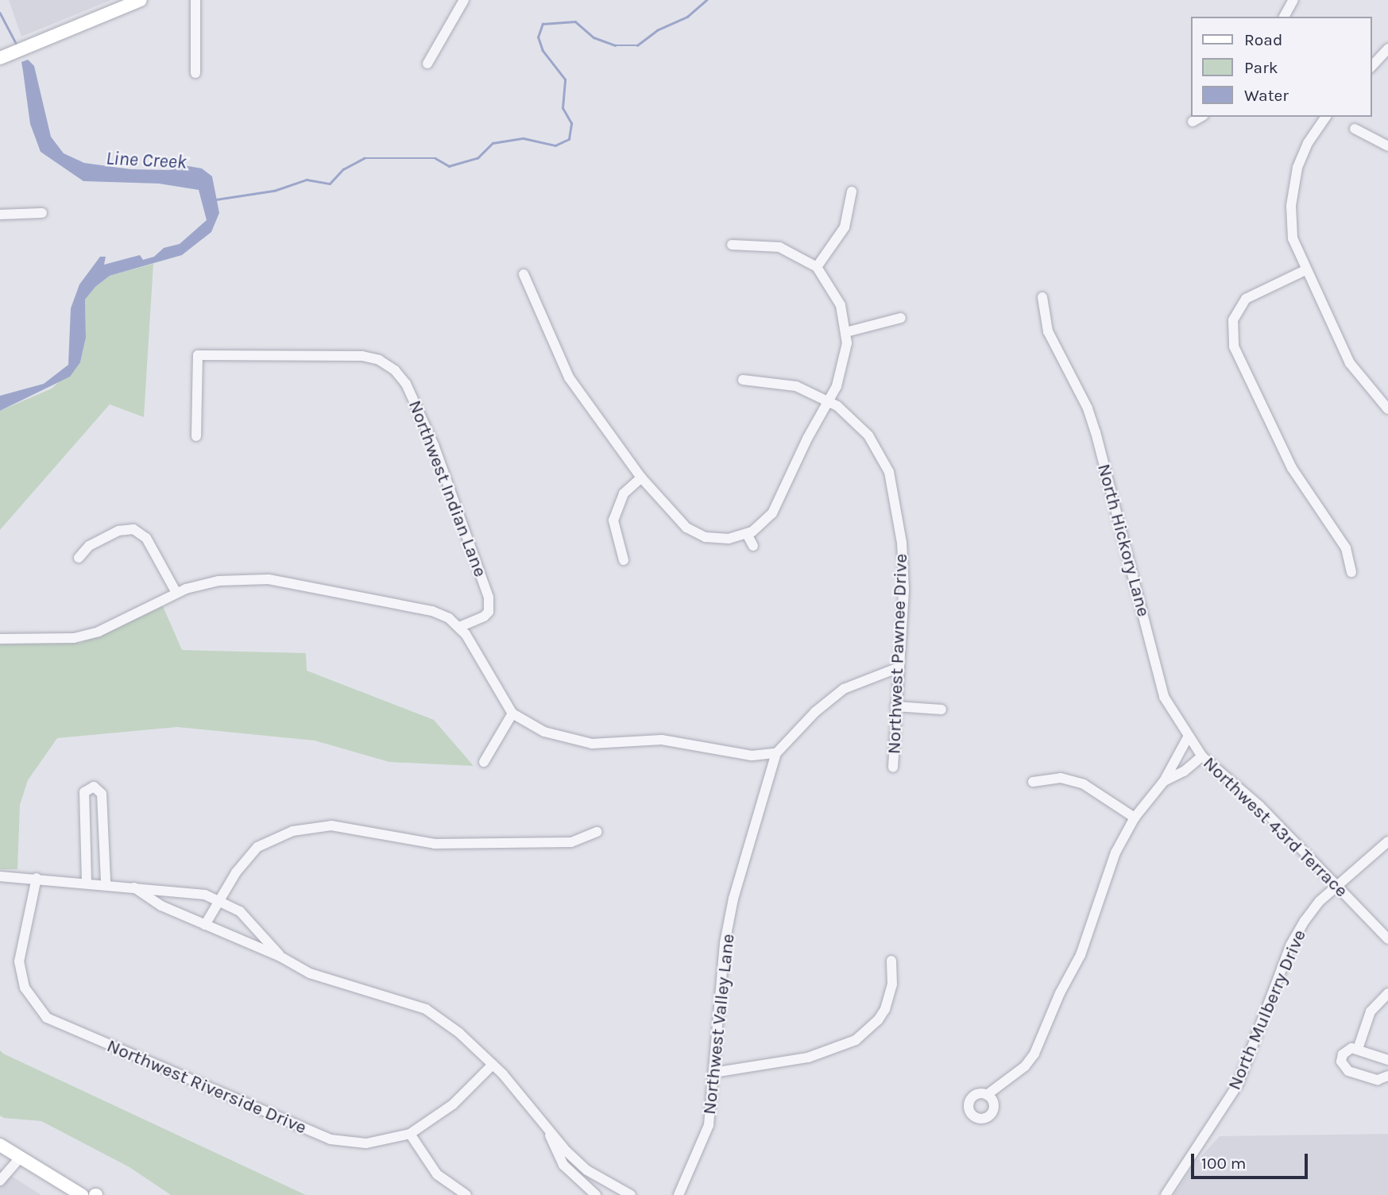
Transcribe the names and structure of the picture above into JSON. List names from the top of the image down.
{
  "streets": {
    "street": [
      "Northwest Indian Lane",
      "North Hickory Lane",
      "Northwest Pawnee Drive",
      "Northwest 43rd Terrace",
      "North Mulberry Drive",
      "Northwest Valley Lane",
      "Northwest Riverside Drive"
    ]
  },
  "crossings": [
    ["North Hickory Lane", "Northwest 43rd Terrace"],
    ["Northwest 43rd Terrace", "North Mulberry Drive"]
  ],
  "water": ["Line Creek"],
  "legend": ["Road", "Park", "Water"],
  "scale_bar": "100 m"
}
